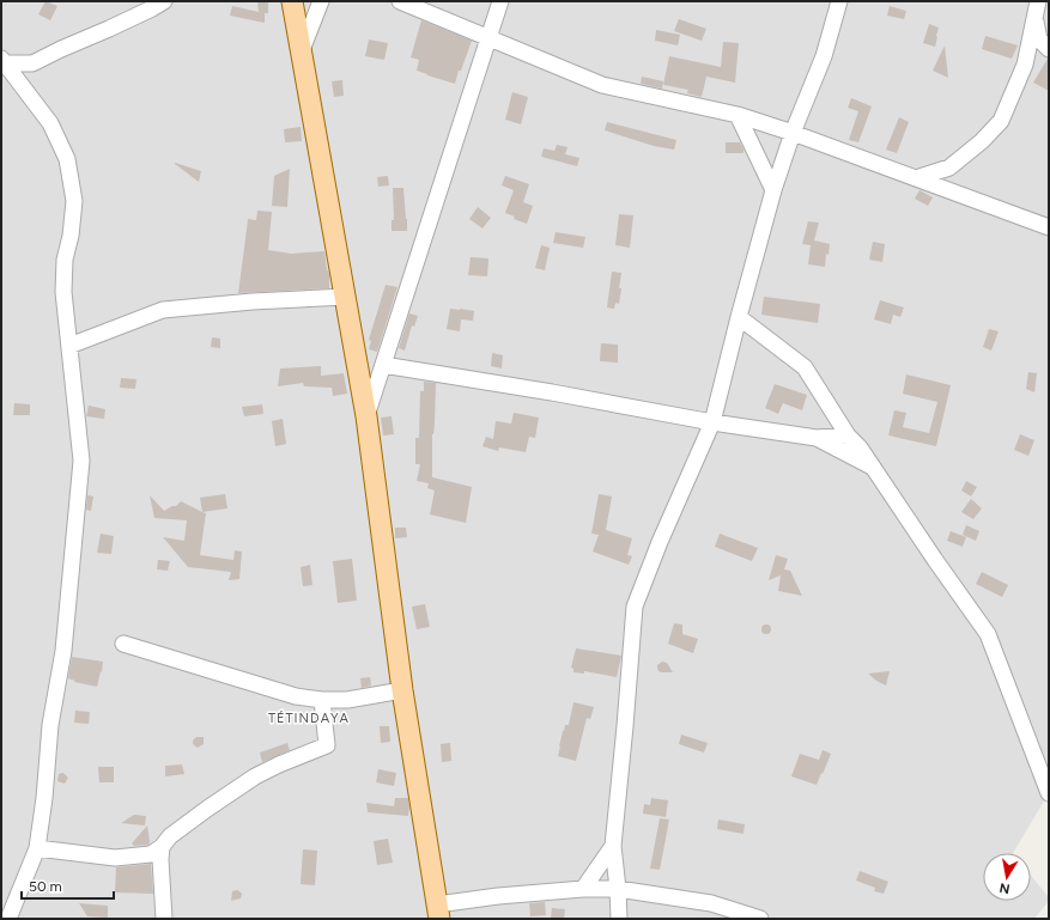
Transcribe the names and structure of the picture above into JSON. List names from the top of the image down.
{
  "districts": ["TÉTINDAYA"],
  "scale_bar": "50 m",
  "north": "bottom"
}
